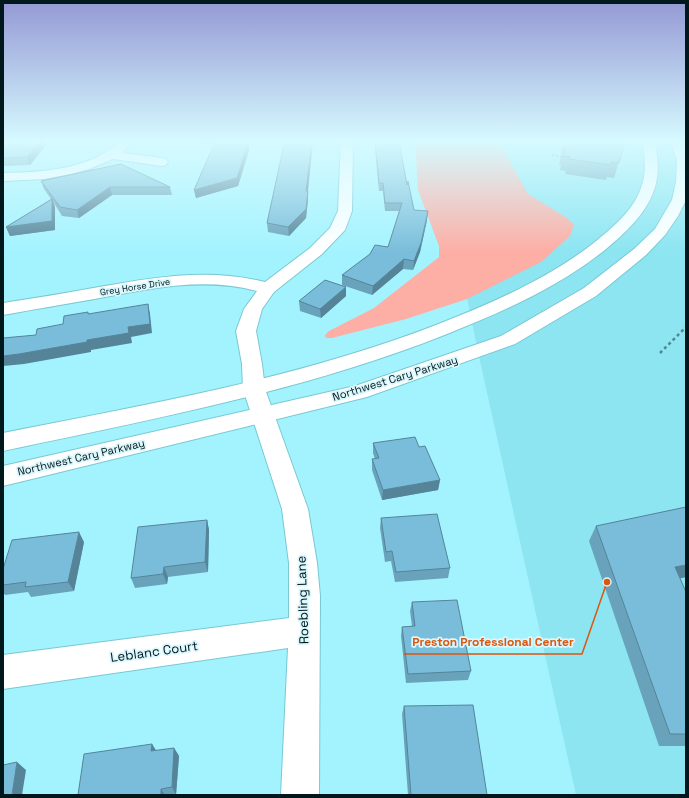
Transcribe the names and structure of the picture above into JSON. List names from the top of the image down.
{
  "streets": {
    "main road": [
      "Grey Horse Drive",
      "Northwest Cary Parkway",
      "Roebling Lane",
      "Leblanc Court"
    ]
  },
  "crossings": [
    ["Grey Horse Drive", "Roebling Lane"],
    ["Northwest Cary Parkway", "Roebling Lane"],
    ["Roebling Lane", "Leblanc Court"]
  ],
  "places": ["Preston Professional Center"]
}
